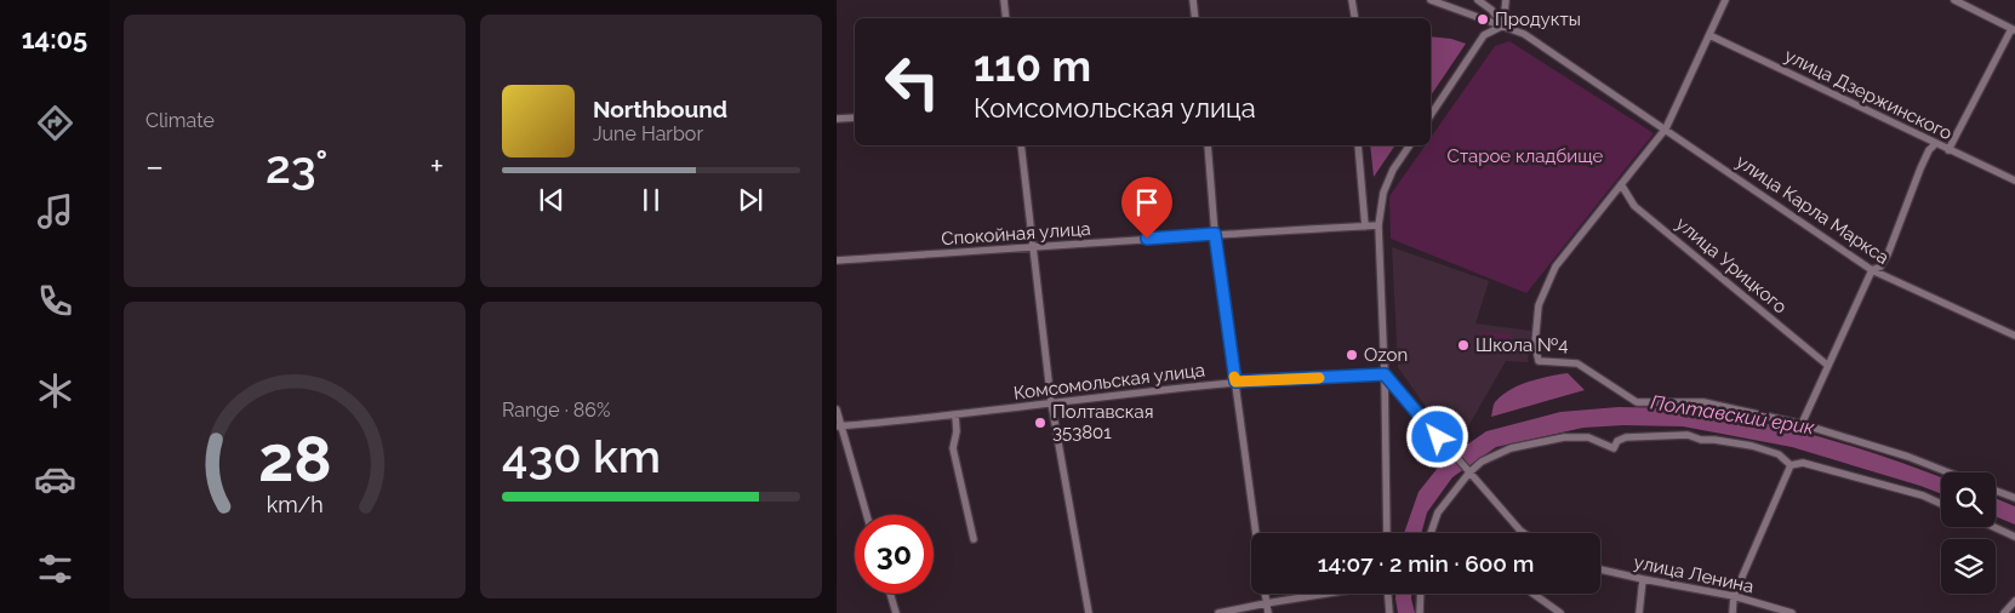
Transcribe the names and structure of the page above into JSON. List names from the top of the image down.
{
  "streets": {
    "street": [
      "улица Дзержинского",
      "улица Карла Маркса",
      "Спокойная улица",
      "улица Урицкого",
      "Комсомольская улица",
      "улица Ленина"
    ]
  },
  "water": ["Полтавский ерик"],
  "parks": ["Старое кладбище"],
  "places": [
    "Продукты",
    "Школа №4",
    "Ozon",
    "Полтавская 353801"
  ],
  "page": {
    "tabs": "14:05",
    "tile": [
      "Climate",
      ["Range · 86%", "430 km"]
    ],
    "turn": ["110 m", "Комсомольская улица"],
    "song": ["Northbound", "June Harbor"],
    "heat": ["−", "23°", "+"],
    "limit": "30",
    "trip": "14:07 · 2 min · 600 m",
    "gauge": ["28", "km/h"]
  }
}
